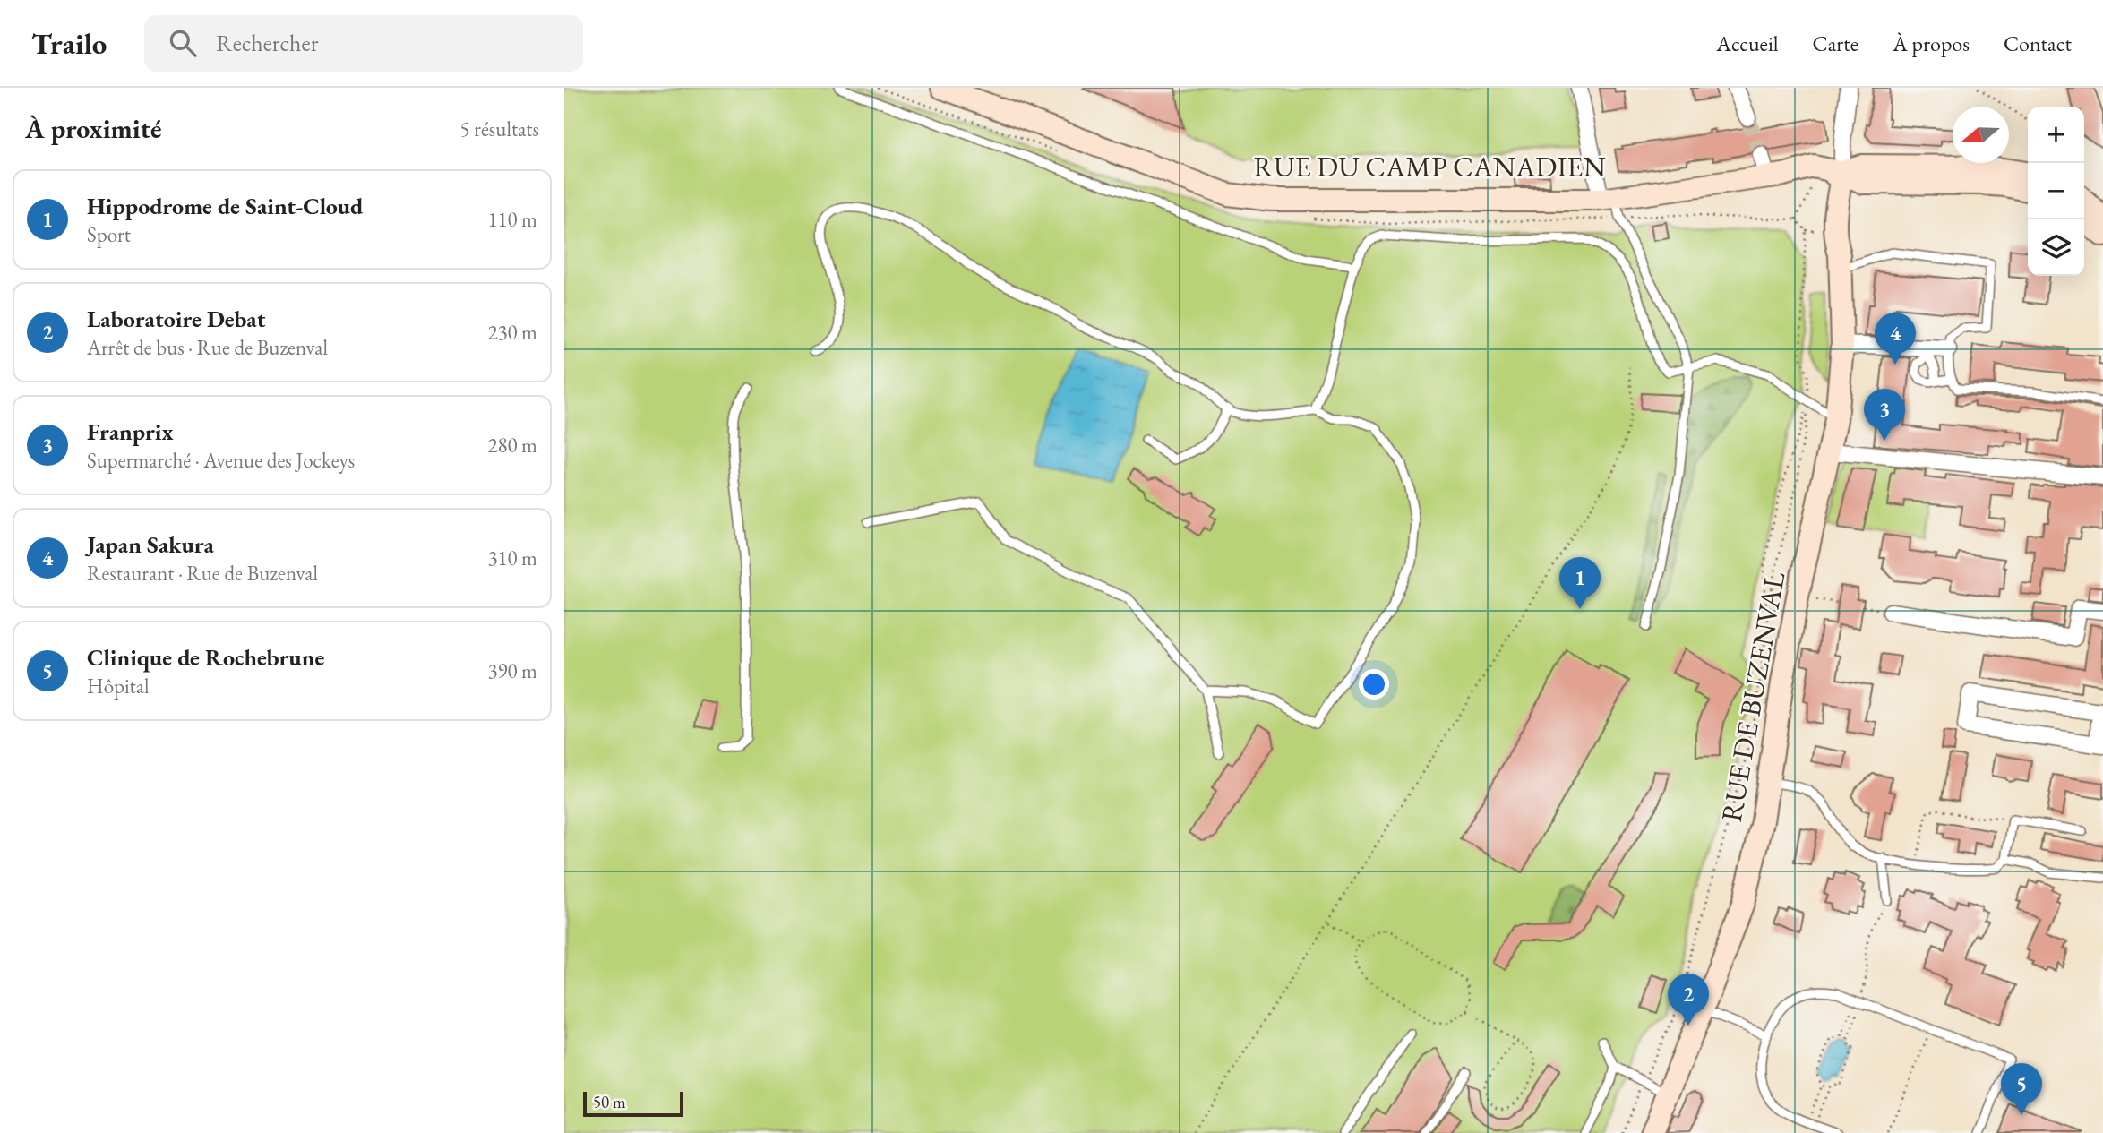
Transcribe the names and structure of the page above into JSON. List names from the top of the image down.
{
  "streets": {
    "main road": ["RUE DU CAMP CANADIEN", "RUE DE BUZENVAL"]
  },
  "crossings": [
    ["RUE DU CAMP CANADIEN", "RUE DE BUZENVAL"]
  ],
  "scale_bar": "50 m",
  "north": "left",
  "page": {
    "header": "Trailo",
    "search": "Rechercher",
    "nav": [
      "Accueil",
      "Carte",
      "À propos",
      "Contact"
    ],
    "heading": ["À proximité", "5 résultats"],
    "map_buttons": ["+", "−"],
    "list": [
      {
        "mark": "1",
        "name": "Hippodrome de Saint-Cloud",
        "note": "Sport",
        "value": "110 m"
      },
      {
        "mark": "2",
        "name": "Laboratoire Debat",
        "note": "Arrêt de bus · Rue de Buzenval",
        "value": "230 m"
      },
      {
        "mark": "3",
        "name": "Franprix",
        "note": "Supermarché · Avenue des Jockeys",
        "value": "280 m"
      },
      {
        "mark": "4",
        "name": "Japan Sakura",
        "note": "Restaurant · Rue de Buzenval",
        "value": "310 m"
      },
      {
        "mark": "5",
        "name": "Clinique de Rochebrune",
        "note": "Hôpital",
        "value": "390 m"
      }
    ],
    "pins": [
      "4",
      "3",
      "1",
      "2",
      "5"
    ],
    "scale": "50 m"
  }
}
